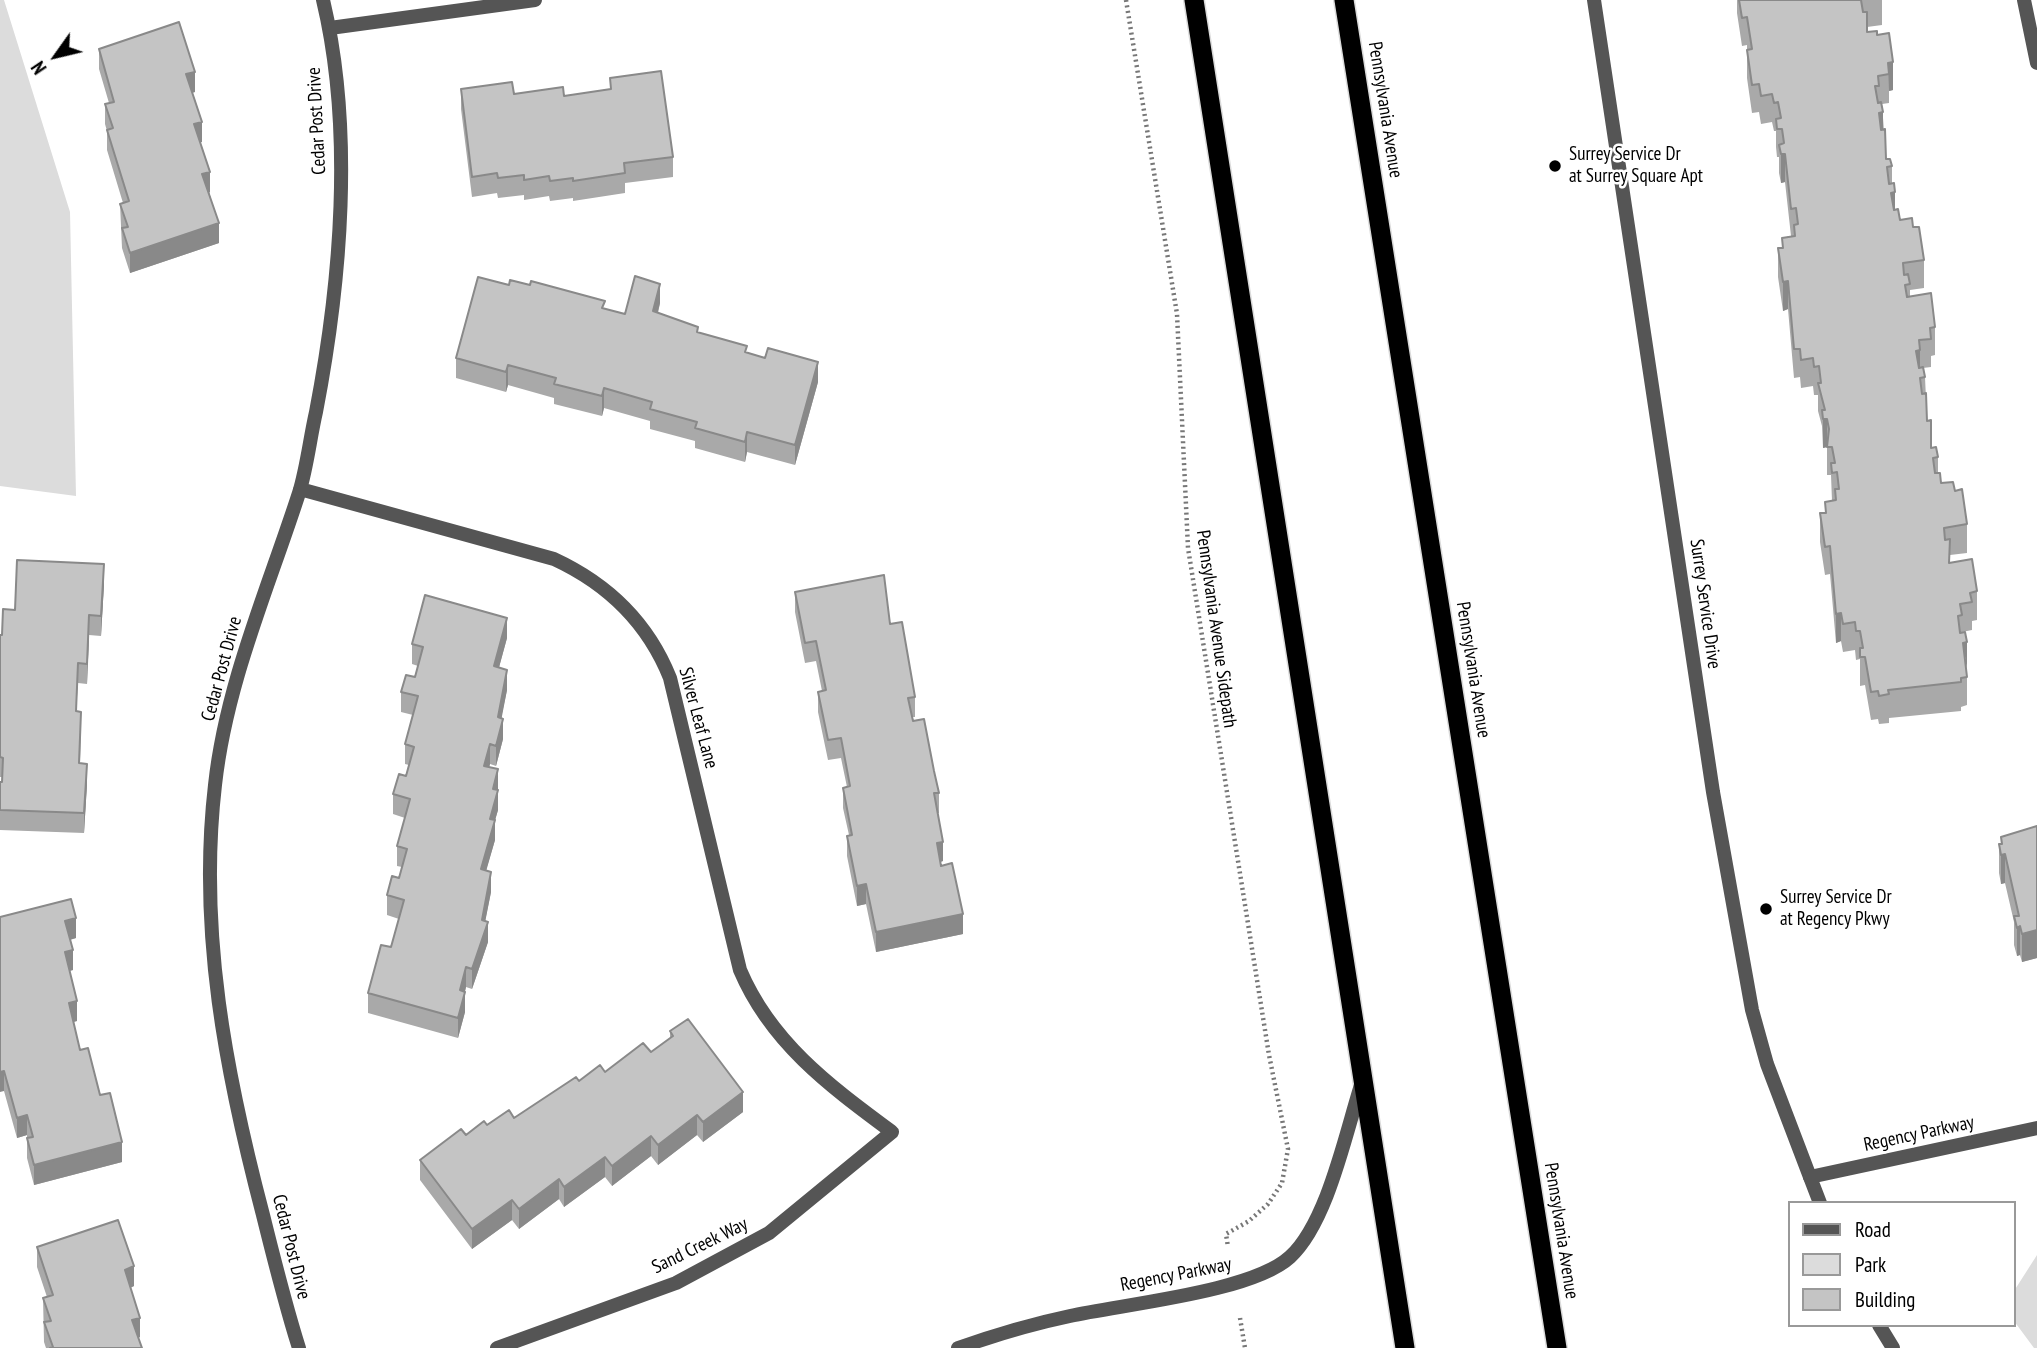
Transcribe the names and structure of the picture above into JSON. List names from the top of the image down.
{
  "streets": {
    "highway": ["Pennsylvania Avenue"],
    "street": [
      "Cedar Post Drive",
      "Surrey Service Drive",
      "Silver Leaf Lane",
      "Regency Parkway",
      "Sand Creek Way"
    ],
    "path": ["Pennsylvania Avenue Sidepath"]
  },
  "crossings": [
    ["Cedar Post Drive", "Silver Leaf Lane"],
    ["Surrey Service Drive", "Regency Parkway"],
    ["Silver Leaf Lane", "Sand Creek Way"]
  ],
  "places": ["Surrey Service Dr at Surrey Square Apt", "Surrey Service Dr at Regency Pkwy"],
  "legend": ["Road", "Park", "Building"],
  "north": "bottom left"
}
